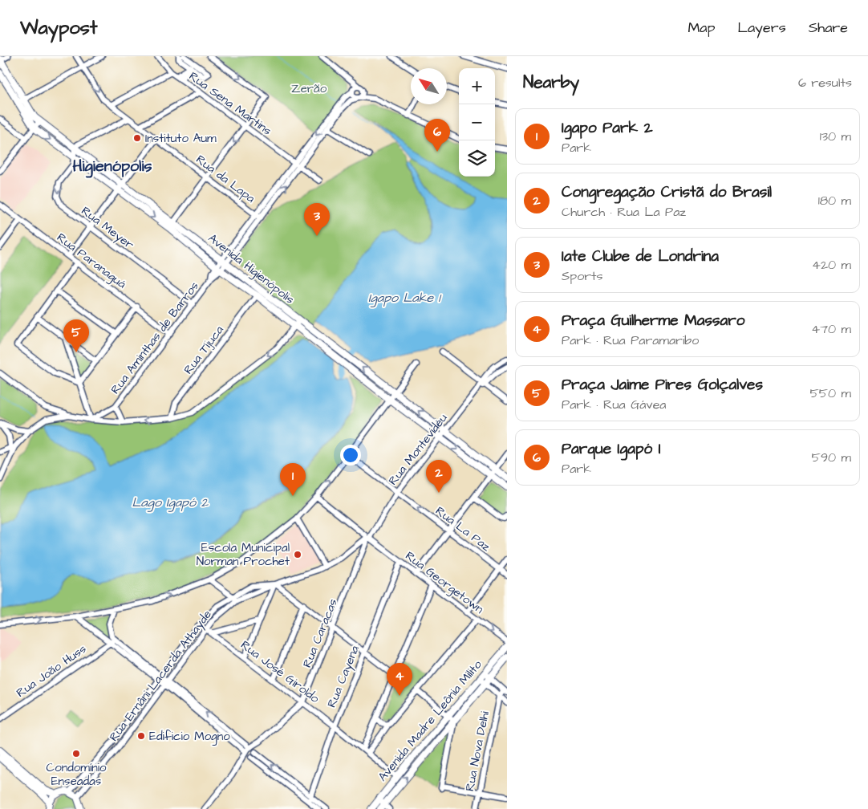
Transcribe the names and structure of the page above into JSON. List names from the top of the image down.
{
  "streets": {
    "main road": ["Avenida Higienópolis", "Avenida Madre Leônia Milito"],
    "street": [
      "Rua Sena Martins",
      "Rua da Lapa",
      "Rua Meyer",
      "Rua Paranaguá",
      "Rua Aminthas de Barros",
      "Rua Tijuca",
      "Rua Montevidéu",
      "Rua La Paz",
      "Rua Georgetown",
      "Rua Caracas",
      "Rua João Huss",
      "Rua José Giroldo",
      "Rua Ernâni Lacerda Athayde",
      "Rua Cayena",
      "Rua Nova Delhi"
    ]
  },
  "crossings": [
    ["Rua Sena Martins", "Rua Aminthas de Barros"],
    ["Rua da Lapa", "Rua Aminthas de Barros"],
    ["Rua Meyer", "Avenida Higienópolis"],
    ["Rua Meyer", "Rua Aminthas de Barros"],
    ["Rua Paranaguá", "Rua Aminthas de Barros"],
    ["Avenida Higienópolis", "Rua Aminthas de Barros"],
    ["Avenida Higienópolis", "Rua Tijuca"],
    ["Avenida Higienópolis", "Rua Montevidéu"],
    ["Rua Montevidéu", "Rua La Paz"],
    ["Rua Montevidéu", "Rua Georgetown"],
    ["Rua Montevidéu", "Rua Caracas"],
    ["Rua Montevidéu", "Rua Ernâni Lacerda Athayde"],
    ["Rua Georgetown", "Rua Caracas"],
    ["Rua Georgetown", "Rua Cayena"],
    ["Rua Caracas", "Rua José Giroldo"],
    ["Rua José Giroldo", "Rua Ernâni Lacerda Athayde"],
    ["Rua José Giroldo", "Rua Cayena"],
    ["Rua José Giroldo", "Avenida Madre Leônia Milito"]
  ],
  "districts": ["Higienópolis"],
  "water": ["Igapo Lake 1", "Lago Igapó 2"],
  "parks": ["Zerão"],
  "places": [
    "Instituto Aum",
    "Escola Municipal Norman Prochet",
    "Edificio Mogno",
    "Condomínio Enseadas"
  ],
  "north": "top left",
  "page": {
    "header": "Waypost",
    "nav": ["Map", "Layers", "Share"],
    "heading": ["Nearby", "6 results"],
    "map_buttons": ["+", "−"],
    "list": [
      {
        "mark": "1",
        "name": "Igapo Park 2",
        "note": "Park",
        "value": "130 m"
      },
      {
        "mark": "2",
        "name": "Congregação Cristã do Brasil",
        "note": "Church · Rua La Paz",
        "value": "180 m"
      },
      {
        "mark": "3",
        "name": "Iate Clube de Londrina",
        "note": "Sports",
        "value": "420 m"
      },
      {
        "mark": "4",
        "name": "Praça Guilherme Massaro",
        "note": "Park · Rua Paramaribo",
        "value": "470 m"
      },
      {
        "mark": "5",
        "name": "Praça Jaime Pires Golçalves",
        "note": "Park · Rua Gávea",
        "value": "550 m"
      },
      {
        "mark": "6",
        "name": "Parque Igapó I",
        "note": "Park",
        "value": "590 m"
      }
    ],
    "pins": [
      "6",
      "3",
      "5",
      "2",
      "1",
      "4"
    ]
  }
}
